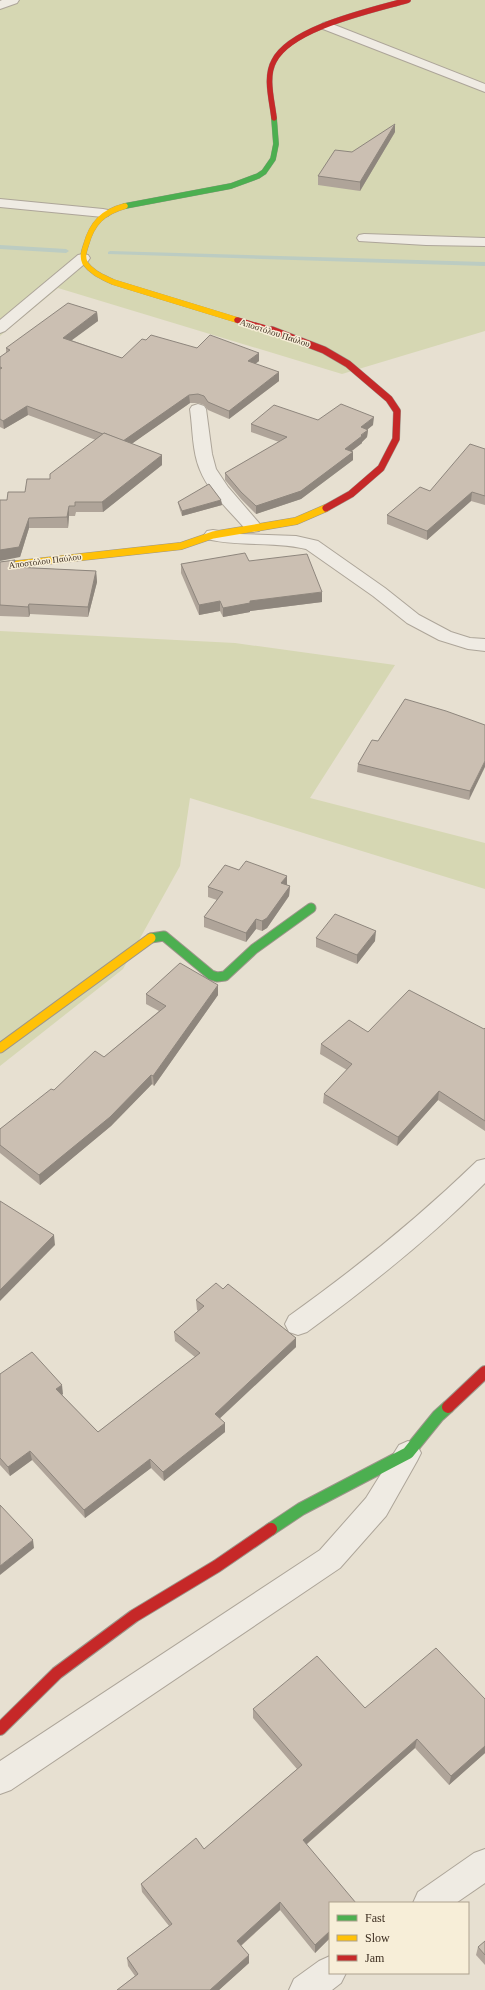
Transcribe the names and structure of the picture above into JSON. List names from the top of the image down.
{
  "streets": {
    "street": ["Αποστόλου Παύλου"]
  },
  "legend": ["Fast", "Slow", "Jam"]
}
